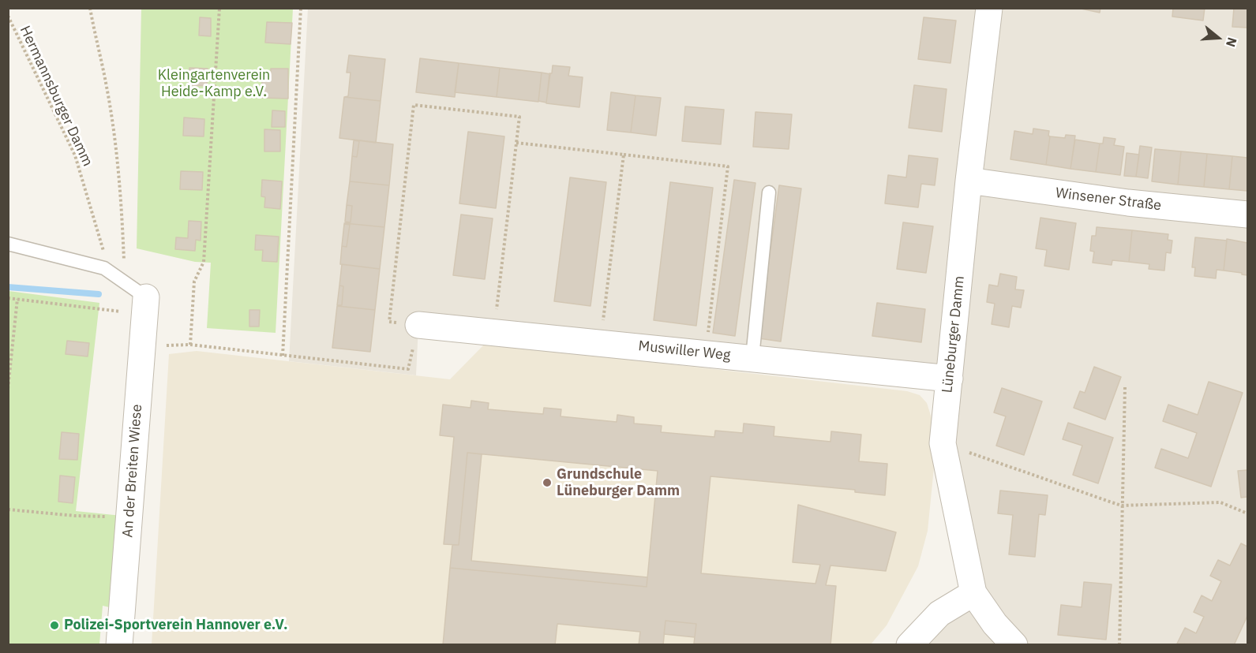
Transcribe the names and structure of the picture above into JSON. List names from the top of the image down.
{
  "streets": {
    "street": [
      "Winsener Straße",
      "Lüneburger Damm",
      "Muswiller Weg",
      "An der Breiten Wiese"
    ],
    "path": ["Hermannsburger Damm"]
  },
  "crossings": [
    ["Winsener Straße", "Lüneburger Damm"],
    ["Lüneburger Damm", "Muswiller Weg"]
  ],
  "parks": ["Kleingartenverein Heide-Kamp e.V."],
  "places": ["Grundschule Lüneburger Damm", "Polizei-Sportverein Hannover e.V."],
  "north": "right"
}
